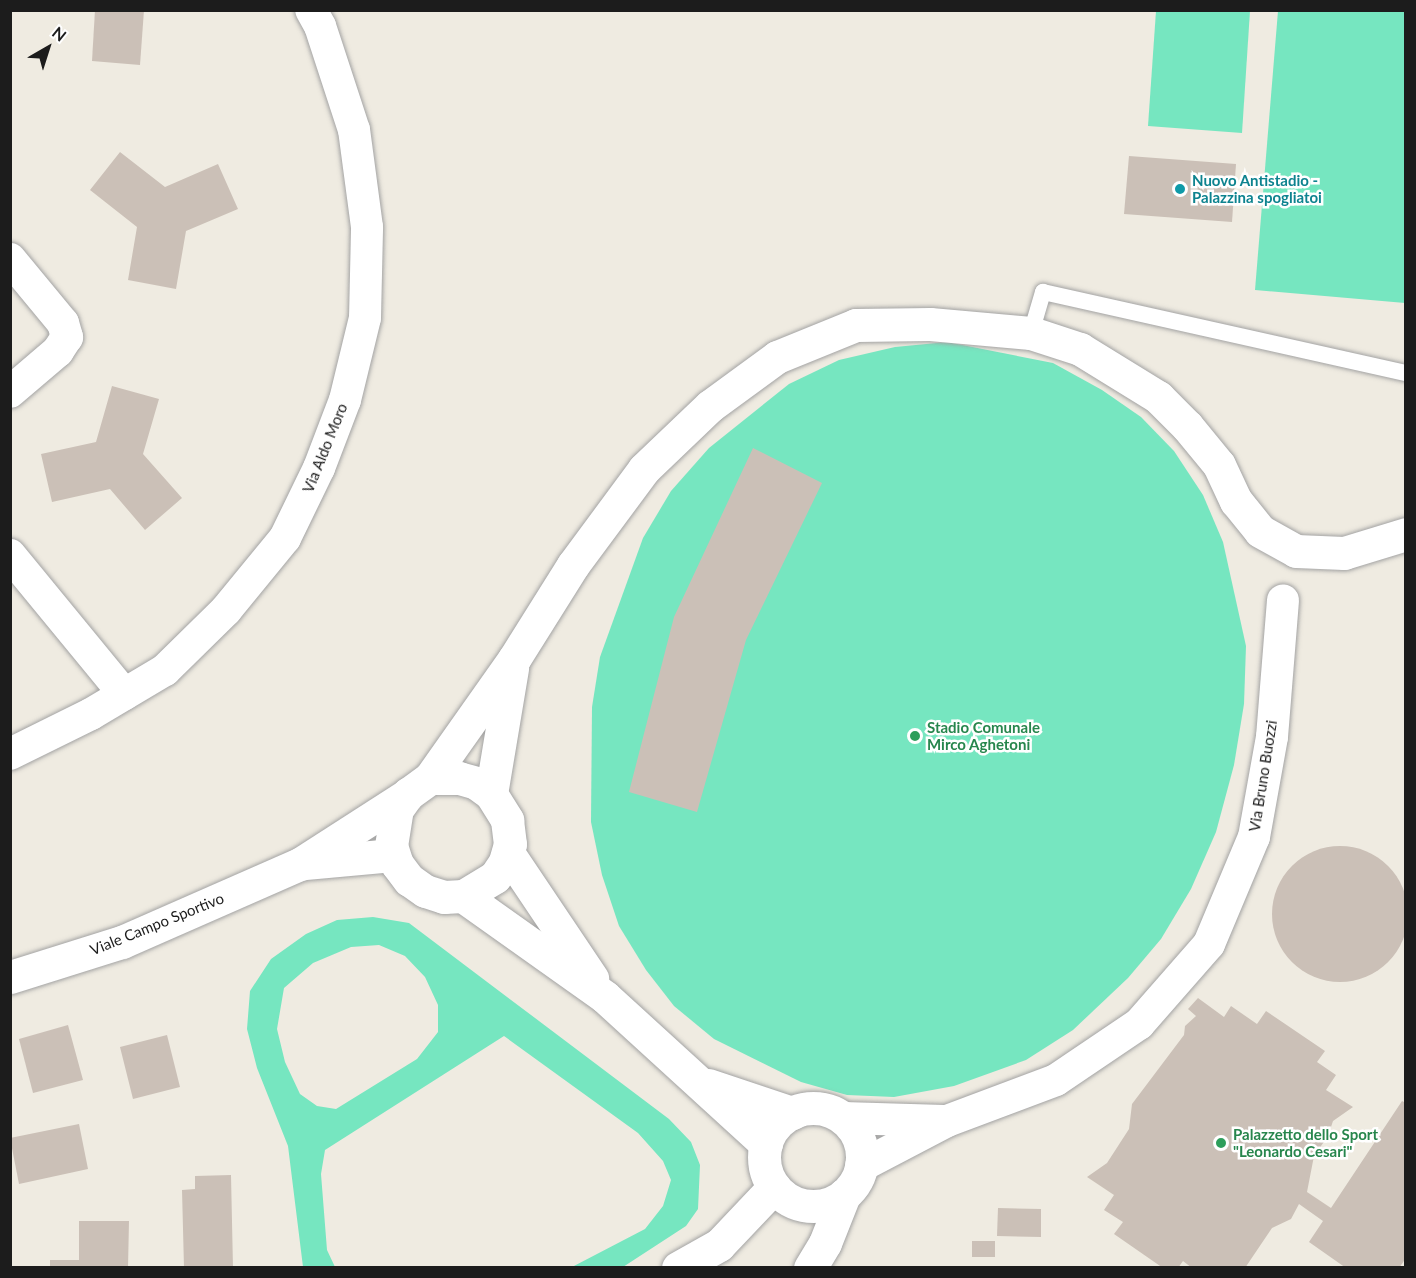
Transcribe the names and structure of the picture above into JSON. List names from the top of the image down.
{
  "streets": {
    "street": ["Via Aldo Moro", "Via Bruno Buozzi", "Viale Campo Sportivo"]
  },
  "places": ["Nuovo Antistadio - Palazzina spogliatoi", "Stadio Comunale Mirco Aghetoni", "Palazzetto dello Sport \"Leonardo Cesari\""],
  "north": "top right"
}
